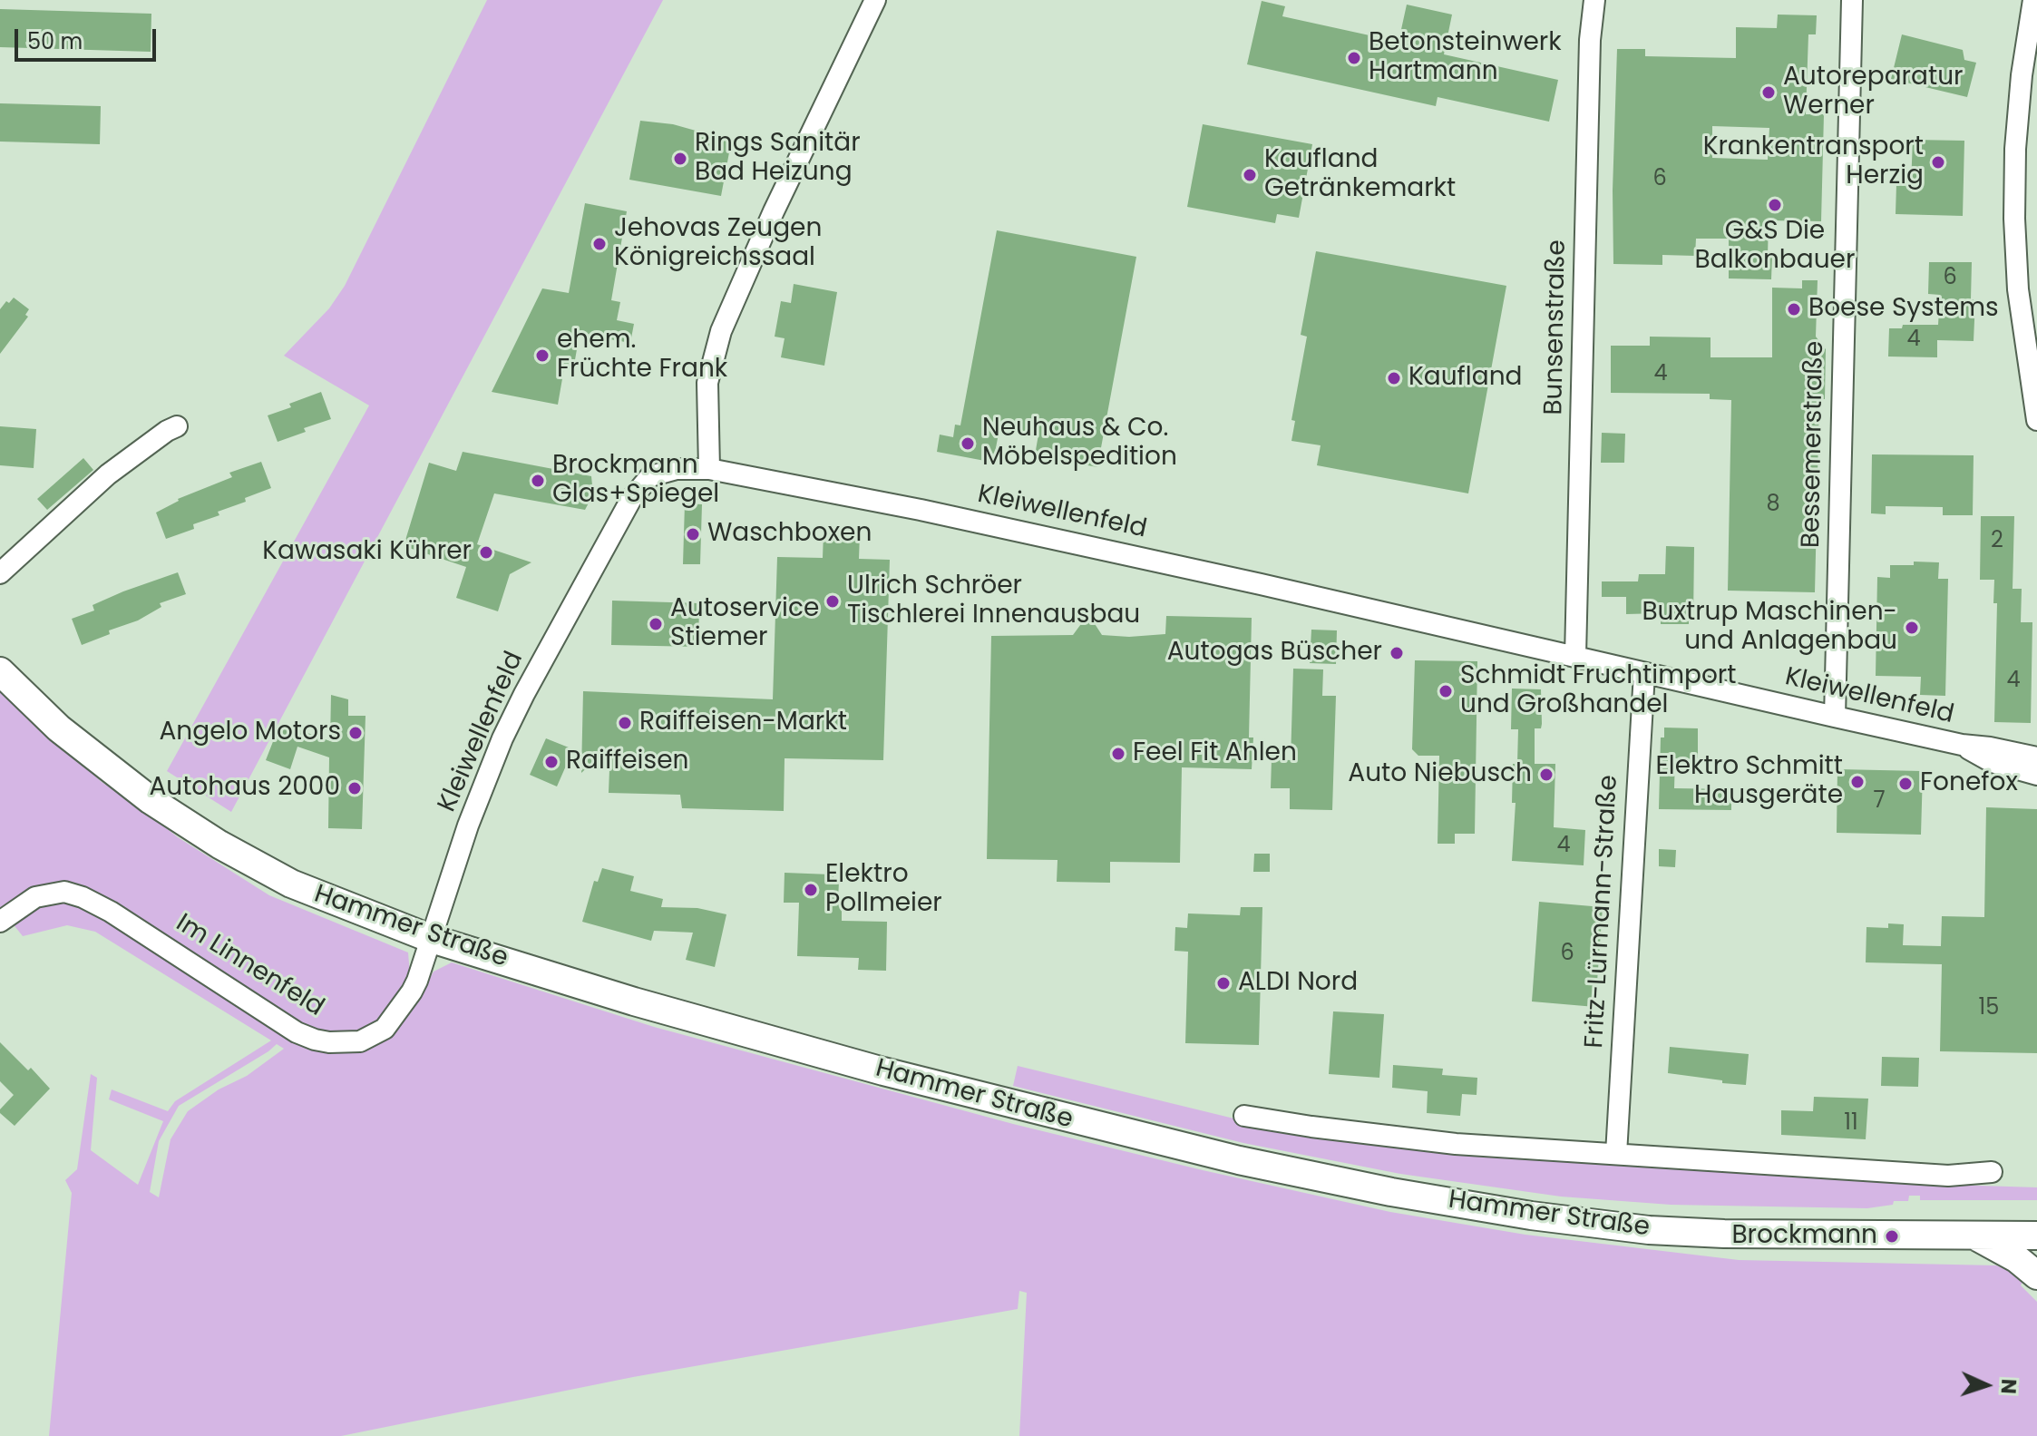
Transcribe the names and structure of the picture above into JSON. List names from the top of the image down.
{
  "streets": {
    "main road": ["Hammer Straße"],
    "street": [
      "Bunsenstraße",
      "Bessemerstraße",
      "Kleiwellenfeld",
      "Fritz-Lürmann-Straße",
      "Im Linnenfeld"
    ]
  },
  "crossings": [
    ["Bunsenstraße", "Kleiwellenfeld"],
    ["Bessemerstraße", "Kleiwellenfeld"],
    ["Kleiwellenfeld", "Fritz-Lürmann-Straße"],
    ["Kleiwellenfeld", "Hammer Straße"],
    ["Kleiwellenfeld", "Im Linnenfeld"],
    ["Hammer Straße", "Im Linnenfeld"]
  ],
  "places": [
    "Betonsteinwerk Hartmann",
    "Autoreparatur Werner",
    "Rings Sanitär Bad Heizung",
    "Krankentransport Herzig",
    "Kaufland Getränkemarkt",
    "G&S Die Balkonbauer",
    "Jehovas Zeugen Königreichssaal",
    "Boese Systems",
    "ehem. Früchte Frank",
    "Kaufland",
    "Neuhaus & Co. Möbelspedition",
    "Brockmann Glas+Spiegel",
    "Waschboxen",
    "Kawasaki Kührer",
    "Ulrich Schröer Tischlerei Innenausbau",
    "Autoservice Stiemer",
    "Buxtrup Maschinen- und Anlagenbau",
    "Autogas Büscher",
    "Schmidt Fruchtimport und Großhandel",
    "Raiffeisen-Markt",
    "Angelo Motors",
    "Feel Fit Ahlen",
    "Raiffeisen",
    "Auto Niebusch",
    "Elektro Schmitt Hausgeräte",
    "Fonefox",
    "Autohaus 2000",
    "Elektro Pollmeier",
    "ALDI Nord",
    "Brockmann"
  ],
  "house_numbers": [
    "6",
    "6",
    "4",
    "4",
    "8",
    "2",
    "4",
    "7",
    "4",
    "6",
    "15",
    "11"
  ],
  "scale_bar": "50 m",
  "north": "right"
}
